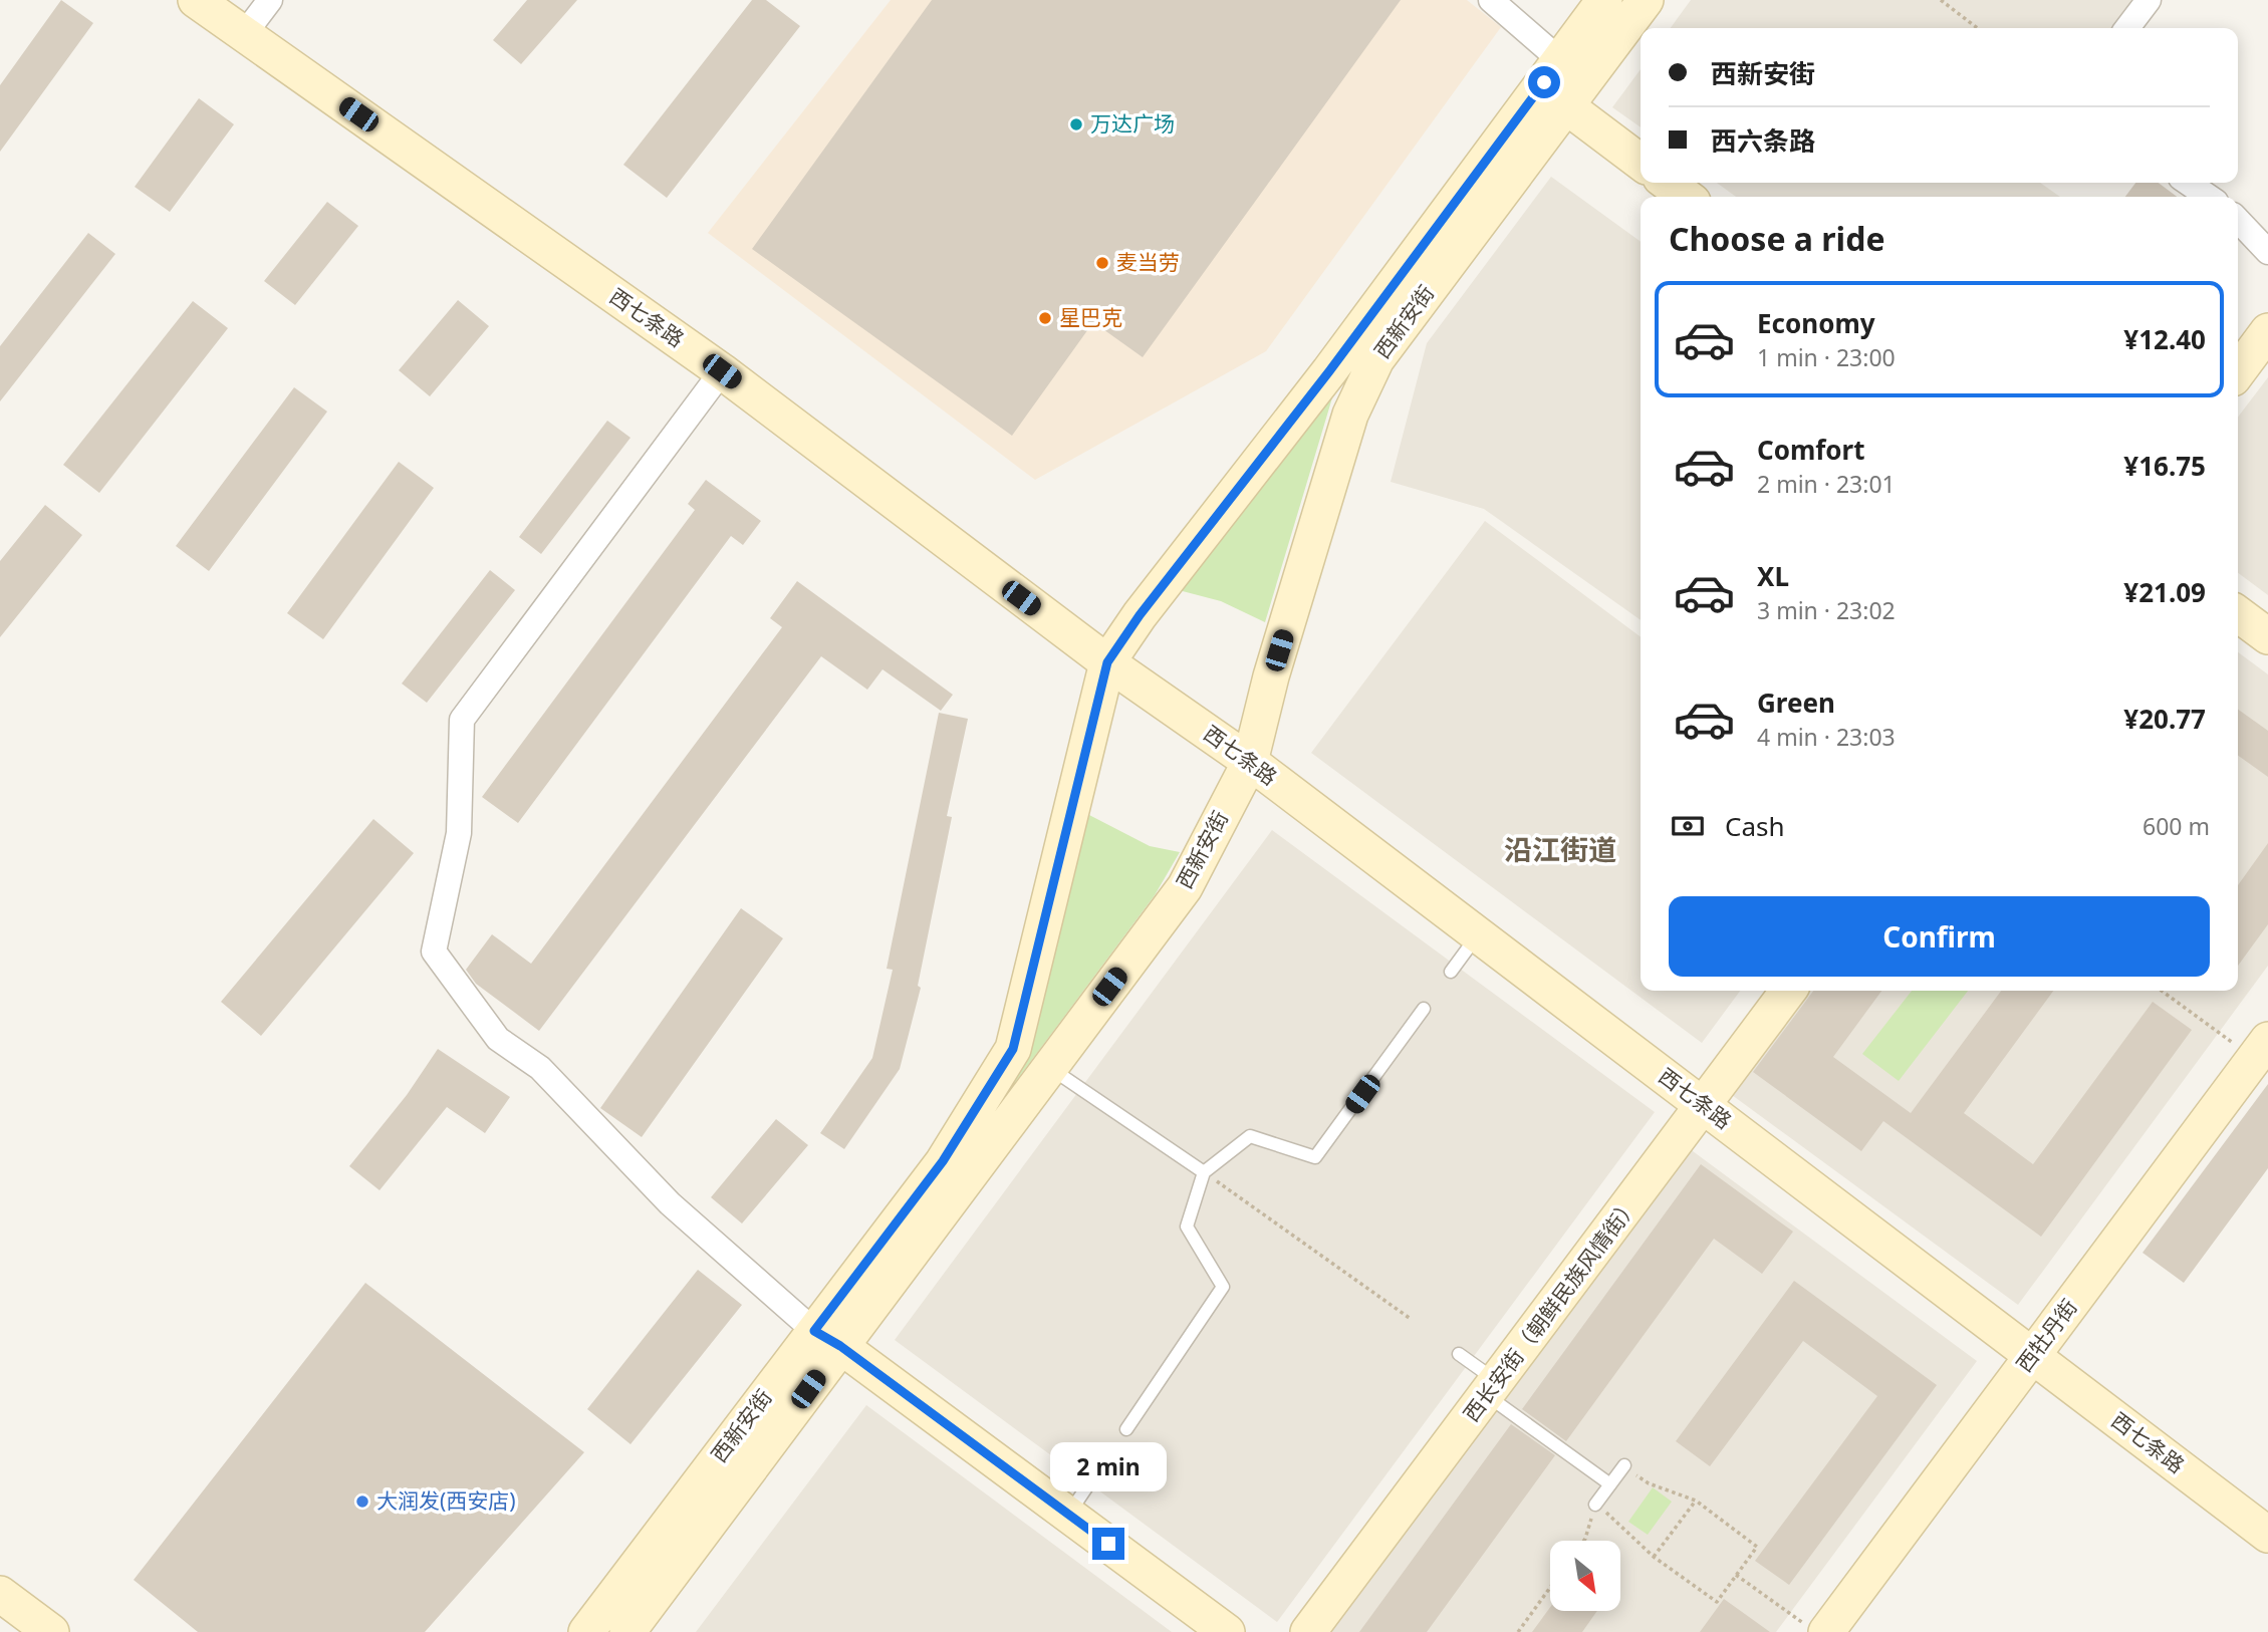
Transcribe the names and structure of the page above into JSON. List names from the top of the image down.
{
  "streets": {
    "main road": [
      "西七条路",
      "西新安街",
      "西长安街（朝鲜民族风情街）",
      "西牡丹街"
    ]
  },
  "crossings": [
    ["西七条路", "西新安街"],
    ["西七条路", "西长安街（朝鲜民族风情街）"],
    ["西七条路", "西牡丹街"]
  ],
  "districts": ["沿江街道"],
  "places": [
    "万达广场",
    "麦当劳",
    "星巴克",
    "大润发(西安店)"
  ],
  "north": "bottom right",
  "page": {
    "banner": ["西新安街", "西六条路"],
    "heading": "Choose a ride",
    "list": [
      {
        "name": "Economy",
        "note": "1 min · 23:00",
        "value": "¥12.40"
      },
      {
        "name": "Comfort",
        "note": "2 min · 23:01",
        "value": "¥16.75"
      },
      {
        "name": "XL",
        "note": "3 min · 23:02",
        "value": "¥21.09"
      },
      {
        "name": "Green",
        "note": "4 min · 23:03",
        "value": "¥20.77"
      }
    ],
    "pay": ["Cash", "600 m"],
    "buttons": "Confirm",
    "bubble": "2 min"
  }
}
